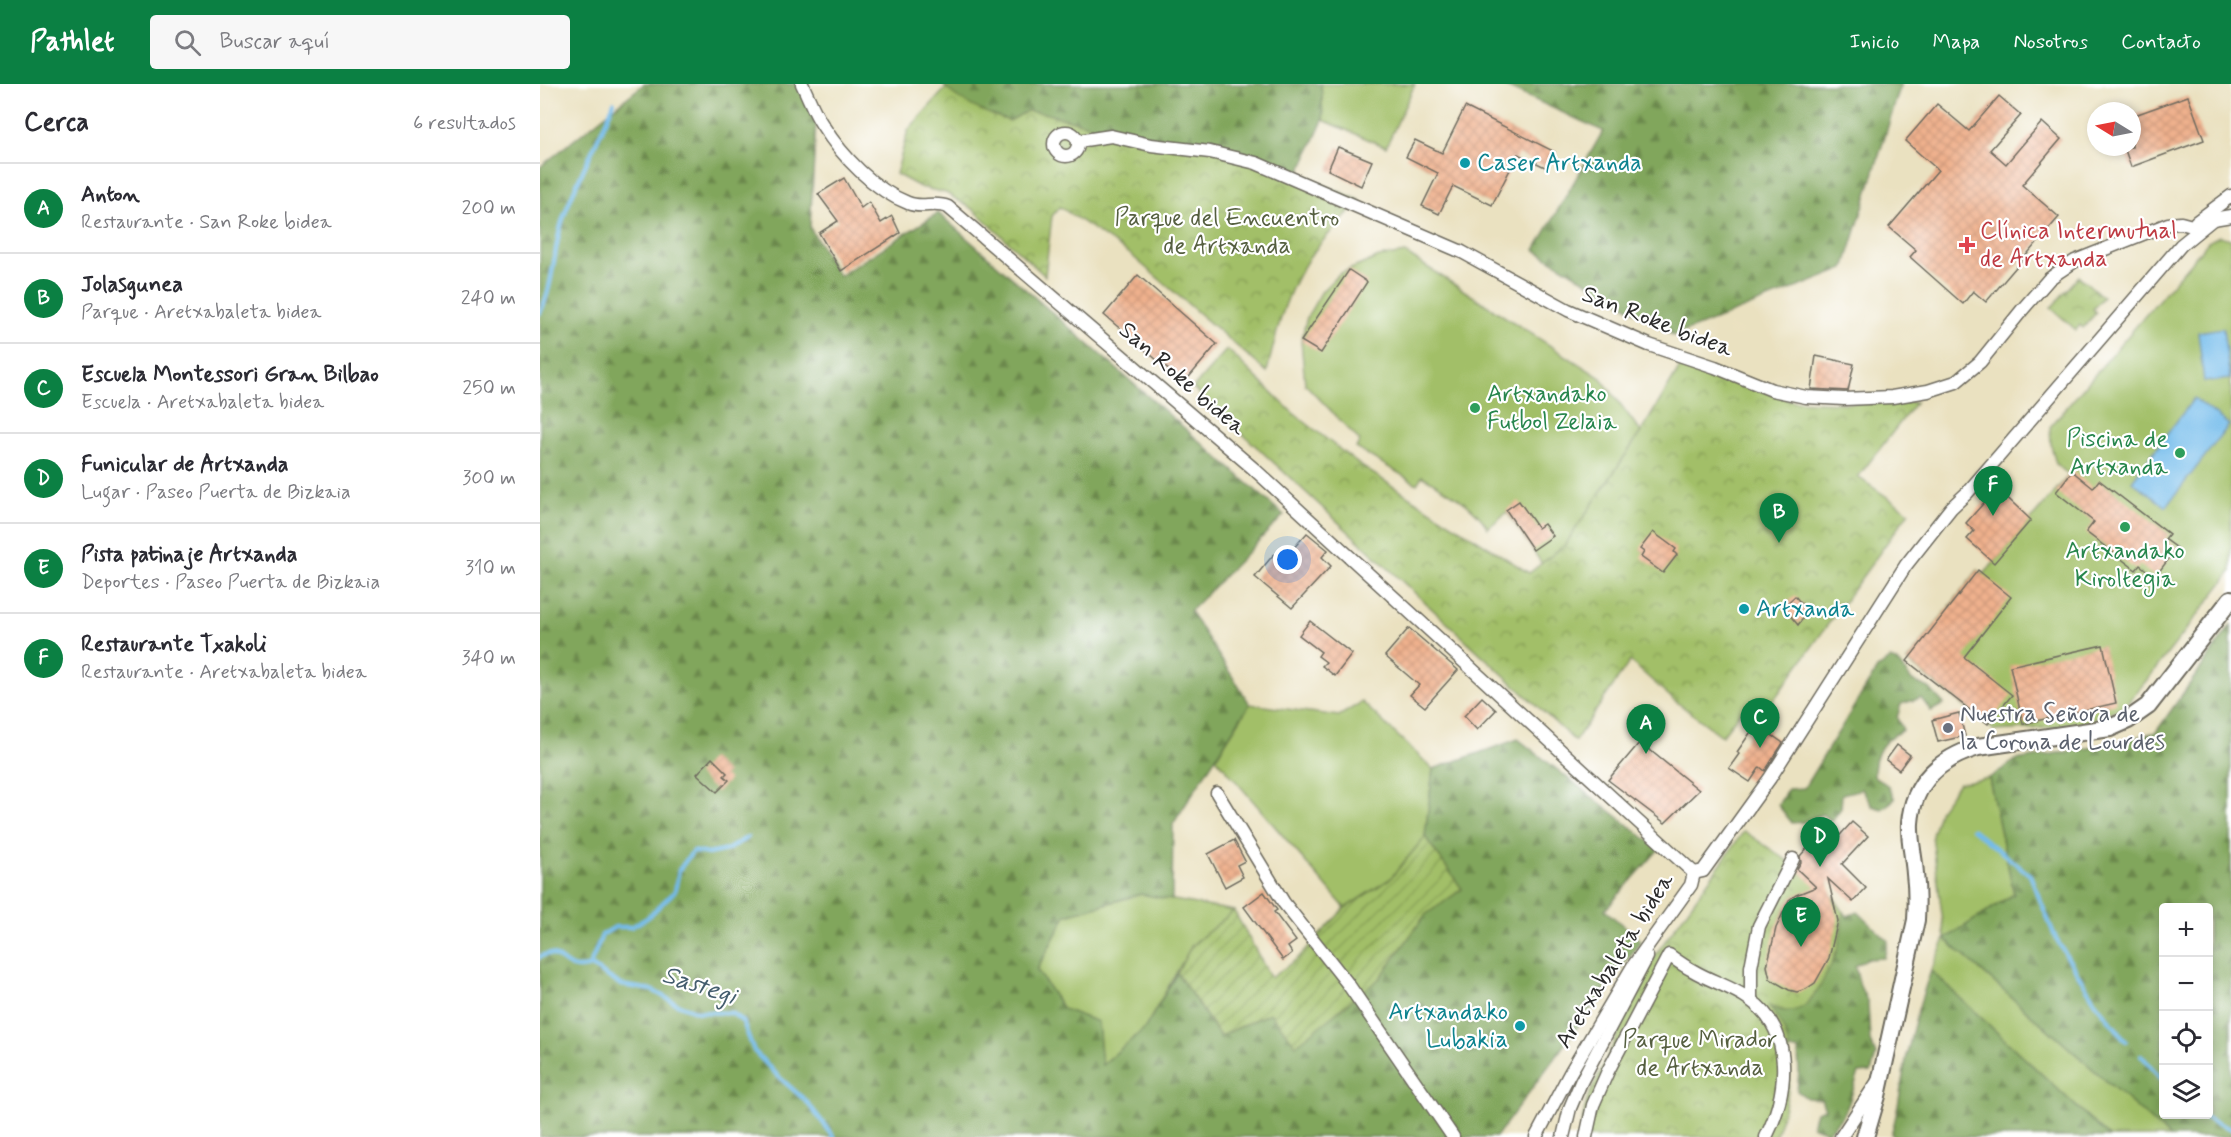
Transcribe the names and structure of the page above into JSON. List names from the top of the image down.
{
  "streets": {
    "street": ["San Roke bidea", "Aretxabaleta bidea"]
  },
  "crossings": [
    ["San Roke bidea", "Aretxabaleta bidea"]
  ],
  "water": ["Sastegi"],
  "parks": ["Parque del Encuentro de Artxanda", "Parque Mirador de Artxanda"],
  "places": {
    "other": [
      "Caser Artxanda",
      "Artxandako Futbol Zelaia",
      "Piscina de Artxanda",
      "Artxandako Kiroltegia",
      "Artxanda",
      "Nuestra Señora de la Corona de Lourdes",
      "Artxandako Lubakia"
    ],
    "health": ["Clínica Intermutual de Artxanda"]
  },
  "north": "left",
  "page": {
    "header": "Pathlet",
    "search": "Buscar aquí",
    "nav": [
      "Inicio",
      "Mapa",
      "Nosotros",
      "Contacto"
    ],
    "heading": ["Cerca", "6 resultados"],
    "list": [
      {
        "mark": "A",
        "name": "Anton",
        "note": "Restaurante · San Roke bidea",
        "value": "200 m"
      },
      {
        "mark": "B",
        "name": "Jolasgunea",
        "note": "Parque · Aretxabaleta bidea",
        "value": "240 m"
      },
      {
        "mark": "C",
        "name": "Escuela Montessori Gran Bilbao",
        "note": "Escuela · Aretxabaleta bidea",
        "value": "250 m"
      },
      {
        "mark": "D",
        "name": "Funicular de Artxanda",
        "note": "Lugar · Paseo Puerta de Bizkaia",
        "value": "300 m"
      },
      {
        "mark": "E",
        "name": "Pista patinaje Artxanda",
        "note": "Deportes · Paseo Puerta de Bizkaia",
        "value": "310 m"
      },
      {
        "mark": "F",
        "name": "Restaurante Txakoli",
        "note": "Restaurante · Aretxabaleta bidea",
        "value": "340 m"
      }
    ],
    "pins": [
      "F",
      "B",
      "C",
      "A",
      "D",
      "E"
    ],
    "map_buttons": ["+", "−"]
  }
}
